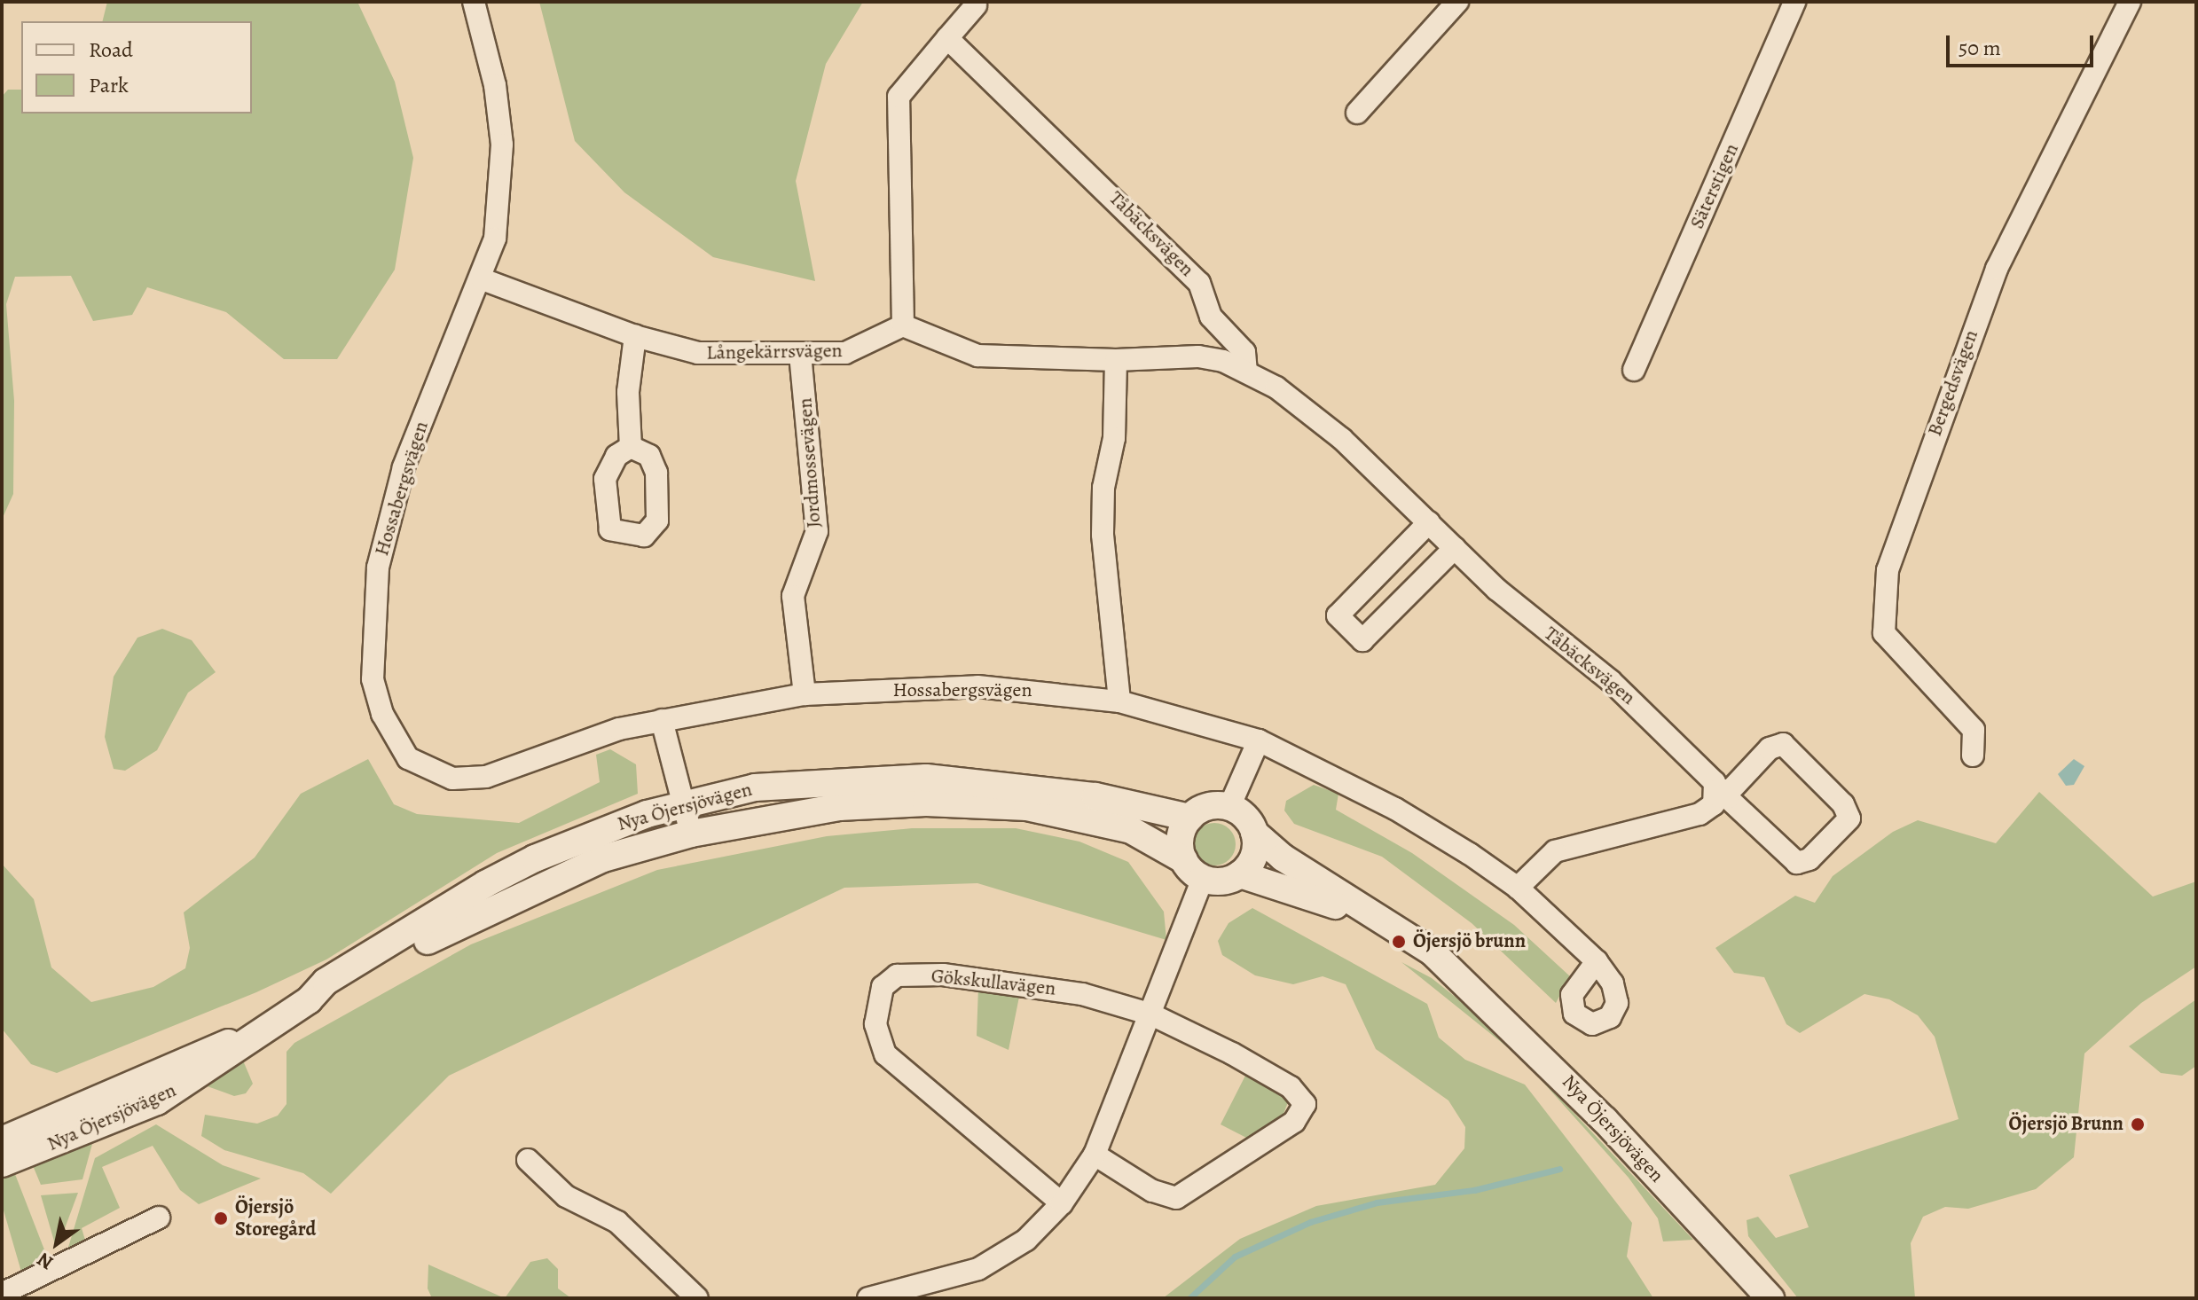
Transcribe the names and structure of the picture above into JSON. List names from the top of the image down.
{
  "streets": {
    "street": [
      "Säterstigen",
      "Tåbäcksvägen",
      "Långekärrsvägen",
      "Bergedsvägen",
      "Jordmossevägen",
      "Hossabergsvägen",
      "Nya Öjersjövägen",
      "Gökskullavägen"
    ]
  },
  "crossings": [
    ["Tåbäcksvägen", "Hossabergsvägen"],
    ["Långekärrsvägen", "Jordmossevägen"],
    ["Långekärrsvägen", "Hossabergsvägen"],
    ["Jordmossevägen", "Hossabergsvägen"]
  ],
  "places": ["Öjersjö brunn", "Öjersjö Brunn", "Öjersjö Storegård"],
  "legend": ["Road", "Park"],
  "scale_bar": "50 m",
  "north": "bottom left"
}
